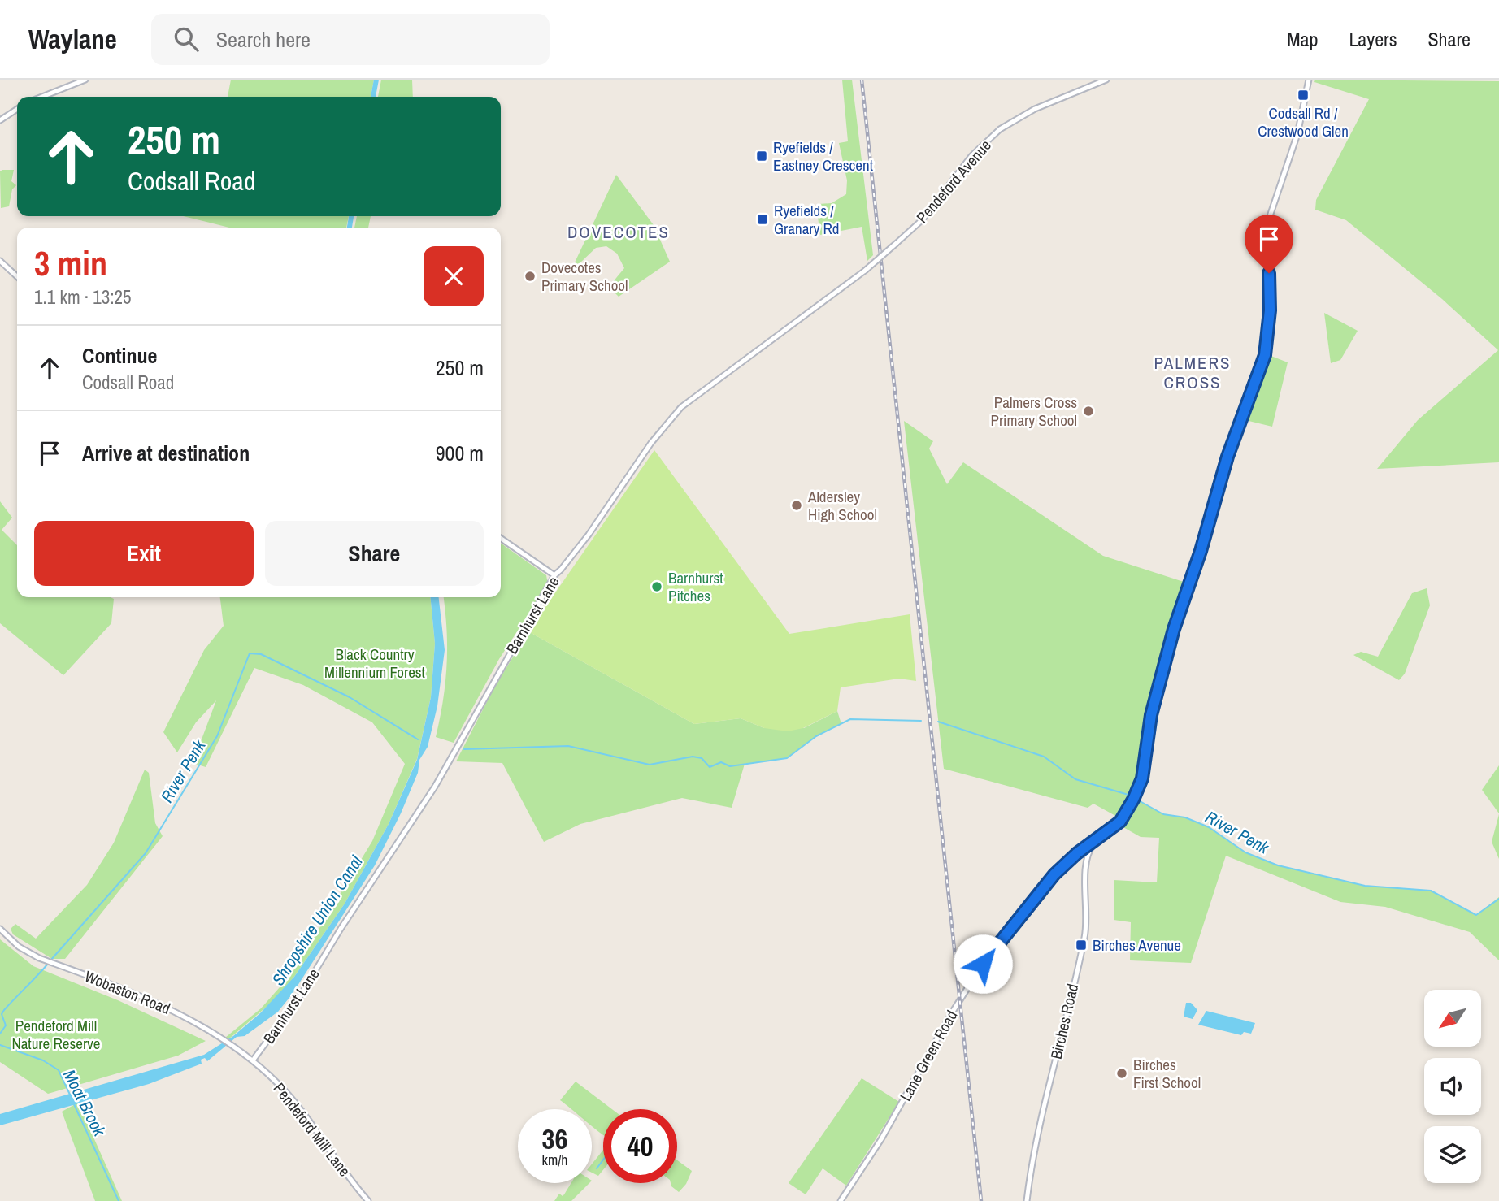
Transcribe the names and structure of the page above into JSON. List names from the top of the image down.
{
  "streets": {
    "street": [
      "Pendeford Avenue",
      "Barnhurst Lane",
      "Wobaston Road",
      "Birches Road",
      "Lane Green Road",
      "Pendeford Mill Lane"
    ]
  },
  "crossings": [
    ["Pendeford Avenue", "Barnhurst Lane"],
    ["Barnhurst Lane", "Wobaston Road"],
    ["Barnhurst Lane", "Pendeford Mill Lane"],
    ["Wobaston Road", "Pendeford Mill Lane"],
    ["Birches Road", "Lane Green Road"]
  ],
  "districts": ["DOVECOTES", "PALMERS CROSS"],
  "water": ["River Penk", "Shropshire Union Canal", "Moat Brook"],
  "parks": ["Black Country Millennium Forest", "Pendeford Mill Nature Reserve"],
  "places": {
    "transit": [
      "Codsall Rd / Crestwood Glen",
      "Ryefields / Eastney Crescent",
      "Ryefields / Granary Rd",
      "Birches Avenue"
    ],
    "other": [
      "Dovecotes Primary School",
      "Palmers Cross Primary School",
      "Aldersley High School",
      "Barnhurst Pitches",
      "Birches First School"
    ]
  },
  "north": "bottom left",
  "page": {
    "header": "Waylane",
    "search": "Search here",
    "nav": ["Map", "Layers", "Share"],
    "turn": ["250 m", "Codsall Road"],
    "heading": ["3 min", "1.1 km · 13:25"],
    "list": [
      {
        "name": "Continue",
        "note": "Codsall Road",
        "value": "250 m"
      },
      {
        "name": "Arrive at destination",
        "value": "900 m"
      }
    ],
    "buttons": ["Exit", "Share"],
    "speed": "36 km/h",
    "limit": "40"
  }
}
